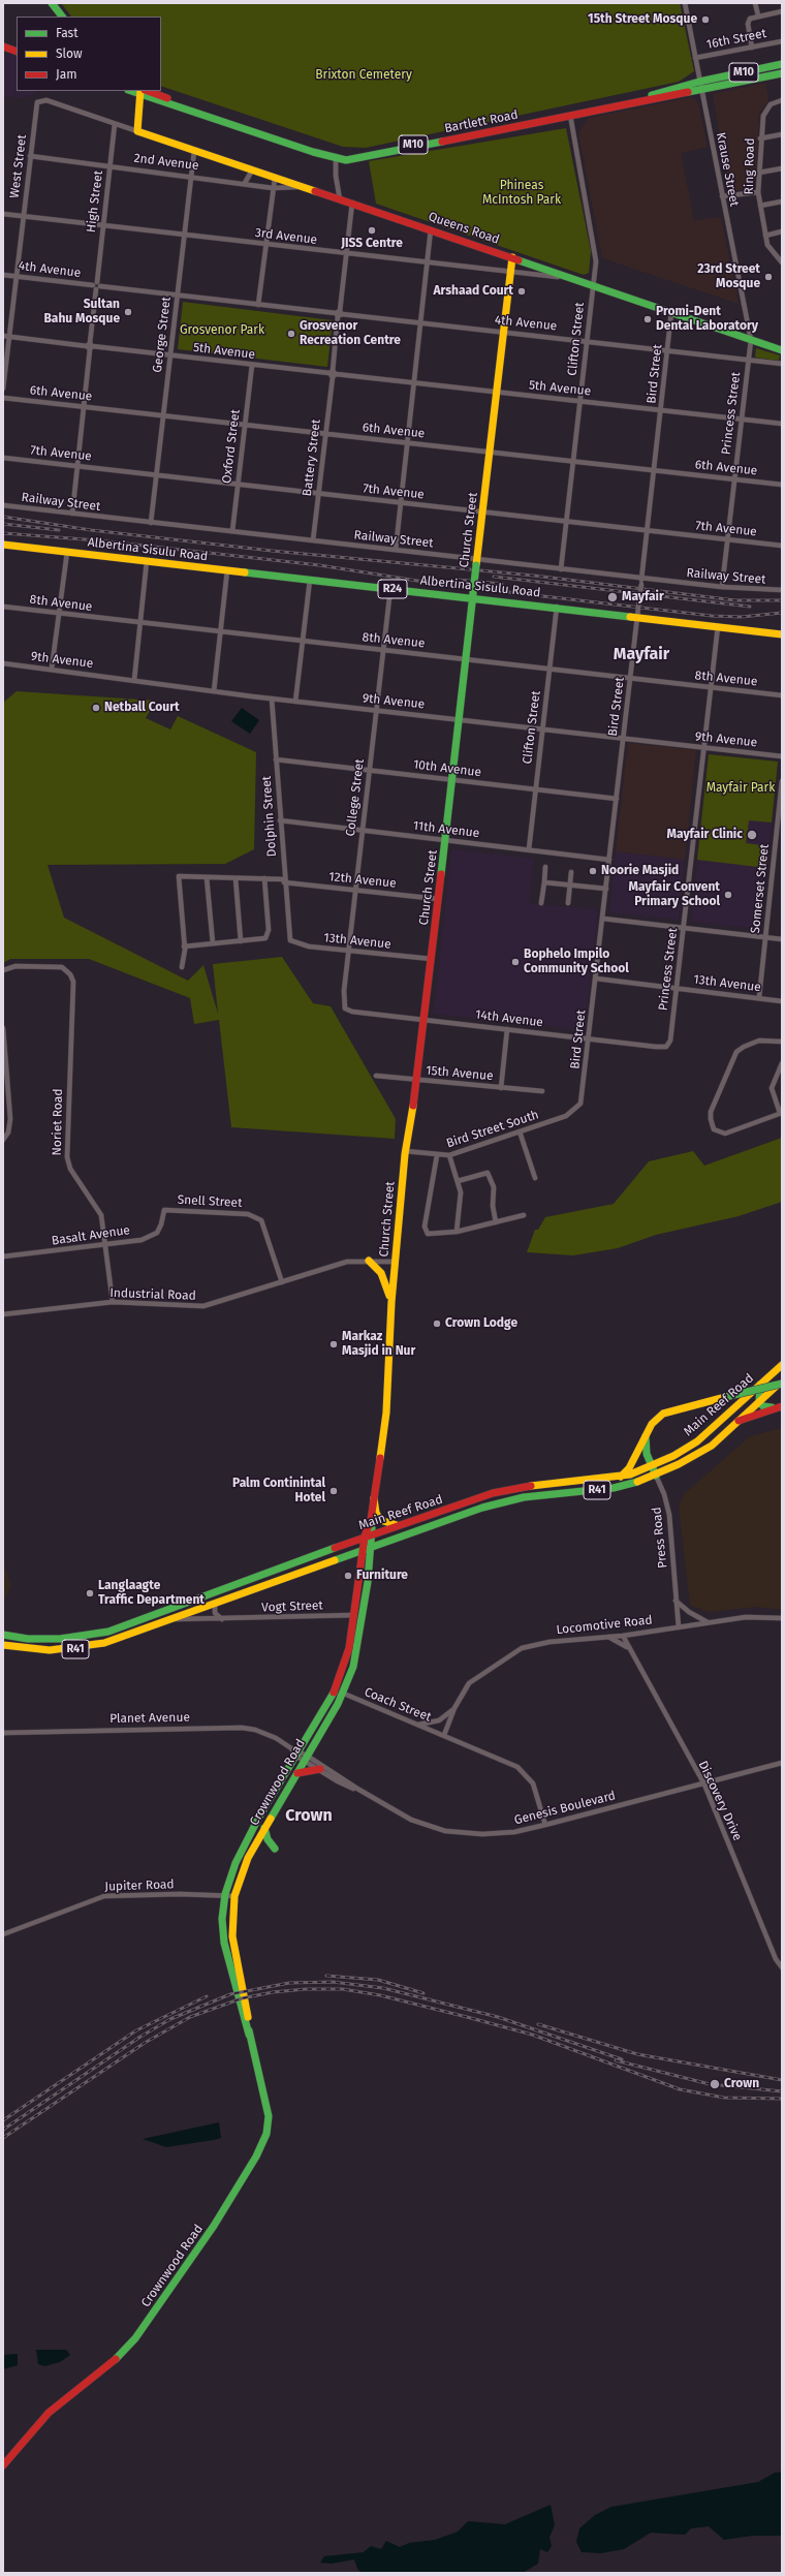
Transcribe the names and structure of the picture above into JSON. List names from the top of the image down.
{
  "streets": {
    "main road": [
      "M10",
      "Bartlett Road",
      "Queens Road",
      "Church Street",
      "Albertina Sisulu Road",
      "R24",
      "Main Reef Road",
      "R41",
      "Crownwood Road"
    ],
    "street": [
      "16th Street",
      "2nd Avenue",
      "West Street",
      "Ring Road",
      "Krause Street",
      "High Street",
      "3rd Avenue",
      "4th Avenue",
      "George Street",
      "Clifton Street",
      "5th Avenue",
      "Bird Street",
      "6th Avenue",
      "Princess Street",
      "Oxford Street",
      "7th Avenue",
      "Battery Street",
      "Railway Street",
      "8th Avenue",
      "9th Avenue",
      "10th Avenue",
      "College Street",
      "Dolphin Street",
      "11th Avenue",
      "12th Avenue",
      "Somerset Street",
      "13th Avenue",
      "14th Avenue",
      "15th Avenue",
      "Noriet Road",
      "Bird Street South",
      "Snell Street",
      "Basalt Avenue",
      "Industrial Road",
      "Press Road",
      "Vogt Street",
      "Locomotive Road",
      "Coach Street",
      "Planet Avenue",
      "Discovery Drive",
      "Genesis Boulevard",
      "Jupiter Road"
    ]
  },
  "crossings": [
    ["16th Street", "Krause Street"],
    ["M10", "Bartlett Road"],
    ["M10", "Krause Street"],
    ["Bartlett Road", "Krause Street"],
    ["Bartlett Road", "Clifton Street"],
    ["2nd Avenue", "West Street"],
    ["2nd Avenue", "High Street"],
    ["2nd Avenue", "Queens Road"],
    ["2nd Avenue", "George Street"],
    ["West Street", "Queens Road"],
    ["West Street", "3rd Avenue"],
    ["West Street", "4th Avenue"],
    ["West Street", "5th Avenue"],
    ["Krause Street", "Queens Road"],
    ["Krause Street", "Princess Street"],
    ["High Street", "Queens Road"],
    ["High Street", "3rd Avenue"],
    ["High Street", "4th Avenue"],
    ["High Street", "5th Avenue"],
    ["High Street", "6th Avenue"],
    ["High Street", "7th Avenue"],
    ["High Street", "Railway Street"],
    ["Queens Road", "3rd Avenue"],
    ["Queens Road", "George Street"],
    ["Queens Road", "Clifton Street"],
    ["Queens Road", "Bird Street"],
    ["Queens Road", "Princess Street"],
    ["Queens Road", "Battery Street"],
    ["Queens Road", "Church Street"],
    ["3rd Avenue", "George Street"],
    ["3rd Avenue", "Battery Street"],
    ["3rd Avenue", "Church Street"],
    ["4th Avenue", "George Street"],
    ["4th Avenue", "Clifton Street"],
    ["4th Avenue", "Bird Street"],
    ["4th Avenue", "Princess Street"],
    ["4th Avenue", "Battery Street"],
    ["4th Avenue", "Church Street"],
    ["George Street", "5th Avenue"],
    ["George Street", "6th Avenue"],
    ["George Street", "7th Avenue"],
    ["George Street", "Railway Street"],
    ["Clifton Street", "5th Avenue"],
    ["Clifton Street", "6th Avenue"],
    ["Clifton Street", "7th Avenue"],
    ["Clifton Street", "Railway Street"],
    ["Clifton Street", "Albertina Sisulu Road"],
    ["Clifton Street", "8th Avenue"],
    ["Clifton Street", "9th Avenue"],
    ["Clifton Street", "10th Avenue"],
    ["Clifton Street", "11th Avenue"],
    ["5th Avenue", "Bird Street"],
    ["5th Avenue", "Princess Street"],
    ["5th Avenue", "Oxford Street"],
    ["5th Avenue", "Battery Street"],
    ["5th Avenue", "Church Street"],
    ["Bird Street", "6th Avenue"],
    ["Bird Street", "7th Avenue"],
    ["Bird Street", "Railway Street"],
    ["Bird Street", "Albertina Sisulu Road"],
    ["Bird Street", "8th Avenue"],
    ["Bird Street", "9th Avenue"],
    ["Bird Street", "10th Avenue"],
    ["Bird Street", "11th Avenue"],
    ["Bird Street", "13th Avenue"],
    ["Bird Street", "14th Avenue"],
    ["Bird Street", "Bird Street South"],
    ["6th Avenue", "Princess Street"],
    ["6th Avenue", "Oxford Street"],
    ["6th Avenue", "Battery Street"],
    ["6th Avenue", "Church Street"],
    ["Princess Street", "7th Avenue"],
    ["Princess Street", "Railway Street"],
    ["Princess Street", "Albertina Sisulu Road"],
    ["Princess Street", "8th Avenue"],
    ["Princess Street", "9th Avenue"],
    ["Princess Street", "13th Avenue"],
    ["Princess Street", "14th Avenue"],
    ["Oxford Street", "7th Avenue"],
    ["Oxford Street", "Railway Street"],
    ["7th Avenue", "Battery Street"],
    ["7th Avenue", "Church Street"],
    ["Battery Street", "Railway Street"],
    ["Railway Street", "Church Street"],
    ["Church Street", "Albertina Sisulu Road"],
    ["Church Street", "8th Avenue"],
    ["Church Street", "9th Avenue"],
    ["Church Street", "10th Avenue"],
    ["Church Street", "11th Avenue"],
    ["Church Street", "12th Avenue"],
    ["Church Street", "13th Avenue"],
    ["Church Street", "14th Avenue"],
    ["Church Street", "15th Avenue"],
    ["Church Street", "Bird Street South"],
    ["Church Street", "Industrial Road"],
    ["Church Street", "Main Reef Road"],
    ["Church Street", "Crownwood Road"],
    ["Albertina Sisulu Road", "College Street"],
    ["8th Avenue", "College Street"],
    ["9th Avenue", "College Street"],
    ["9th Avenue", "Dolphin Street"],
    ["10th Avenue", "College Street"],
    ["10th Avenue", "Dolphin Street"],
    ["College Street", "11th Avenue"],
    ["College Street", "12th Avenue"],
    ["College Street", "13th Avenue"],
    ["College Street", "14th Avenue"],
    ["Dolphin Street", "11th Avenue"],
    ["Dolphin Street", "12th Avenue"],
    ["Dolphin Street", "13th Avenue"],
    ["Somerset Street", "13th Avenue"],
    ["Noriet Road", "Basalt Avenue"],
    ["Noriet Road", "Industrial Road"],
    ["Snell Street", "Basalt Avenue"],
    ["Snell Street", "Industrial Road"],
    ["Main Reef Road", "Press Road"],
    ["Main Reef Road", "Vogt Street"],
    ["Main Reef Road", "Crownwood Road"],
    ["Press Road", "Locomotive Road"],
    ["Vogt Street", "Crownwood Road"],
    ["Locomotive Road", "Coach Street"],
    ["Locomotive Road", "Discovery Drive"],
    ["Coach Street", "Crownwood Road"],
    ["Coach Street", "Genesis Boulevard"],
    ["Planet Avenue", "Crownwood Road"],
    ["Planet Avenue", "Genesis Boulevard"],
    ["Crownwood Road", "Genesis Boulevard"],
    ["Crownwood Road", "Jupiter Road"],
    ["Discovery Drive", "Genesis Boulevard"]
  ],
  "districts": ["Mayfair", "Crown"],
  "parks": [
    "Brixton Cemetery",
    "Phineas McIntosh Park",
    "Grosvenor Park",
    "Mayfair Park"
  ],
  "places": [
    "15th Street Mosque",
    "JISS Centre",
    "23rd Street Mosque",
    "Arshaad Court",
    "Sultan Bahu Mosque",
    "Promi-Dent Dental Laboratory",
    "Grosvenor Recreation Centre",
    "Mayfair",
    "Netball Court",
    "Mayfair Clinic",
    "Noorie Masjid",
    "Mayfair Convent Primary School",
    "Bophelo Impilo Community School",
    "Crown Lodge",
    "Markaz Masjid in Nur",
    "Palm Continintal Hotel",
    "Furniture",
    "Langlaagte Traffic Department",
    "Crown"
  ],
  "legend": ["Fast", "Slow", "Jam"]
}
